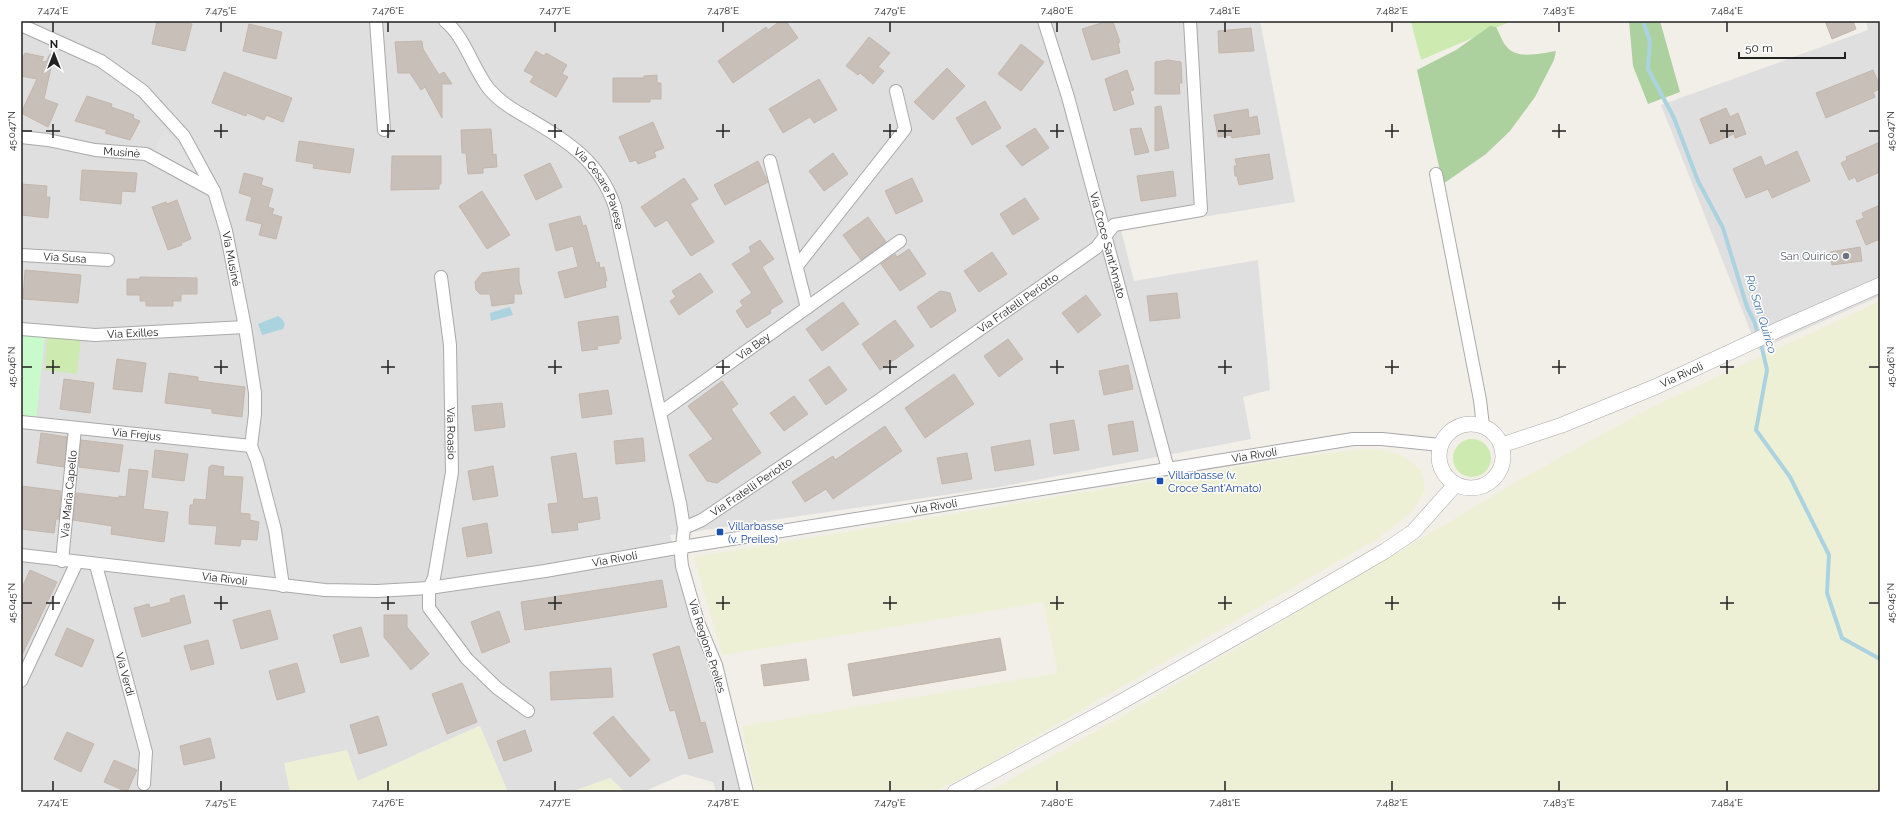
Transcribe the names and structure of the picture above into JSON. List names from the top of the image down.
{
  "streets": {
    "street": [
      "Musinè",
      "Via Cesare Pavese",
      "Via Croce Sant'Amato",
      "Via Susa",
      "Via Musiné",
      "Via Fratelli Periotto",
      "Via Exilles",
      "Via Bey",
      "Via Rivoli",
      "Via Roasio",
      "Via Frejus",
      "Via Maria Capello",
      "Via Regione Preiles",
      "Via Verdi"
    ]
  },
  "crossings": [
    ["Musinè", "Via Musiné"],
    ["Via Cesare Pavese", "Via Bey"],
    ["Via Croce Sant'Amato", "Via Fratelli Periotto"],
    ["Via Croce Sant'Amato", "Via Rivoli"],
    ["Via Musiné", "Via Exilles"],
    ["Via Musiné", "Via Rivoli"],
    ["Via Musiné", "Via Frejus"],
    ["Via Rivoli", "Via Roasio"],
    ["Via Rivoli", "Via Maria Capello"],
    ["Via Rivoli", "Via Regione Preiles"],
    ["Via Rivoli", "Via Verdi"],
    ["Via Frejus", "Via Maria Capello"]
  ],
  "water": ["Rio San Quirico"],
  "places": {
    "other": ["San Quirico"],
    "transit": ["Villarbasse (v. Croce Sant'Amato)", "Villarbasse (v. Preiles)"]
  },
  "scale_bar": "50 m",
  "north": "top",
  "coordinates": [
    "7.474°E",
    "7.475°E",
    "7.476°E",
    "7.477°E",
    "7.478°E",
    "7.479°E",
    "7.480°E",
    "7.481°E",
    "7.482°E",
    "7.483°E",
    "7.484°E",
    "45.047°N",
    "45.046°N",
    "45.045°N"
  ]
}
